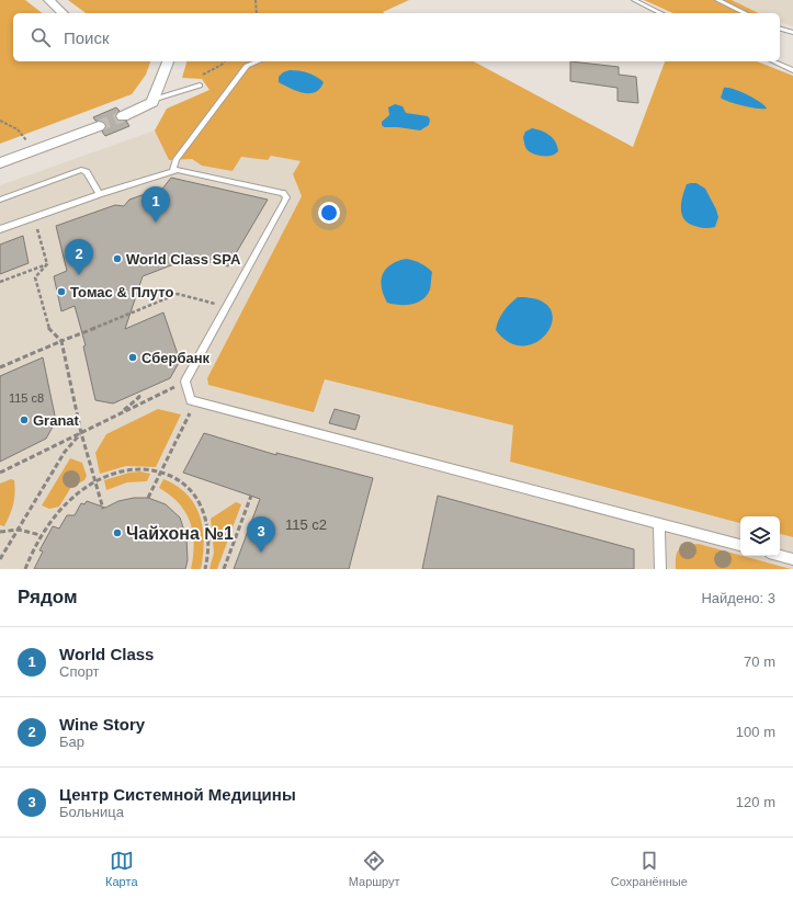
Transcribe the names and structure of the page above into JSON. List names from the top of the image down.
{
  "places": [
    "World Class SPA",
    "Томас & Плуто",
    "Сбербанк",
    "Granat",
    "Чайхона №1"
  ],
  "house_numbers": ["115 с8", "115 с2"],
  "page": {
    "search": "Поиск",
    "pins": ["1", "2", "3"],
    "heading": ["Рядом", "Найдено: 3"],
    "list": [
      {
        "mark": "1",
        "name": "World Class",
        "note": "Спорт",
        "value": "70 m"
      },
      {
        "mark": "2",
        "name": "Wine Story",
        "note": "Бар",
        "value": "100 m"
      },
      {
        "mark": "3",
        "name": "Центр Системной Медицины",
        "note": "Больница",
        "value": "120 m"
      }
    ],
    "nav": ["Карта", "Маршрут", "Сохранённые"]
  }
}
